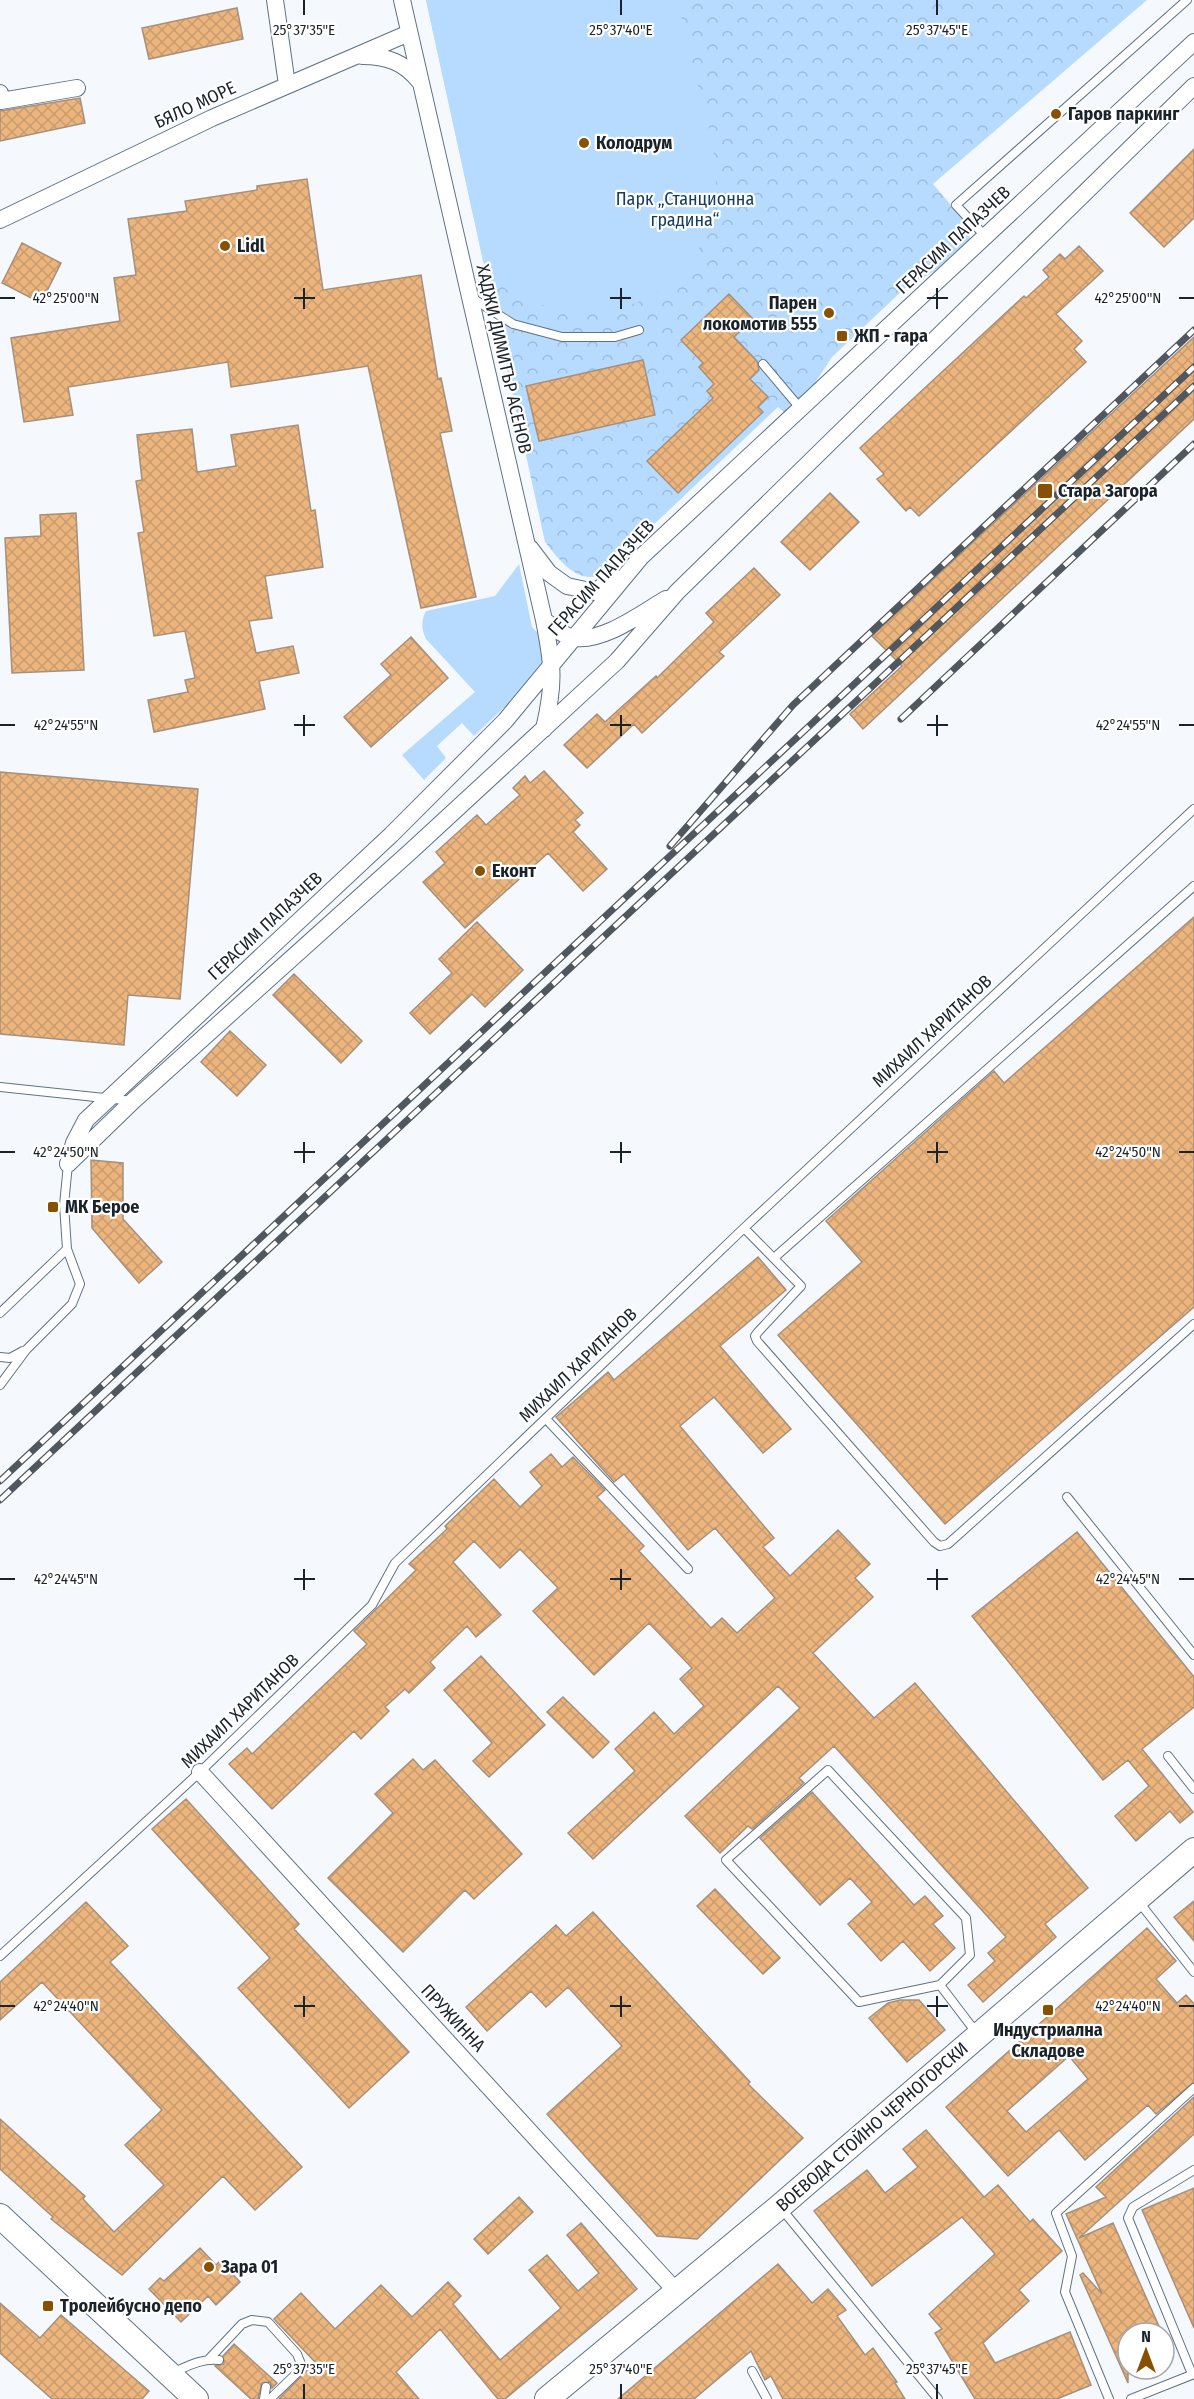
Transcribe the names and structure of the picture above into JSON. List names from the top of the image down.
{
  "streets": {
    "street": [
      "БЯЛО МОРЕ",
      "ГЕРАСИМ ПАПАЗЧЕВ",
      "ХАДЖИ ДИМИТЪР АСЕНОВ",
      "ПРУЖИННА",
      "ВОЕВОДА СТОЙНО ЧЕРНОГОРСКИ"
    ],
    "lane": ["МИХАИЛ ХАРИТАНОВ"]
  },
  "crossings": [
    ["БЯЛО МОРЕ", "ХАДЖИ ДИМИТЪР АСЕНОВ"],
    ["ГЕРАСИМ ПАПАЗЧЕВ", "ХАДЖИ ДИМИТЪР АСЕНОВ"],
    ["МИХАИЛ ХАРИТАНОВ", "ПРУЖИННА"],
    ["ПРУЖИННА", "ВОЕВОДА СТОЙНО ЧЕРНОГОРСКИ"]
  ],
  "parks": ["Парк „Станционна градина“"],
  "places": {
    "other": [
      "Гаров паркинг",
      "Колодрум",
      "Lidl",
      "Парен локомотив 555",
      "Еконт",
      "Зара 01"
    ],
    "transit": [
      "ЖП - гара",
      "Стара Загора",
      "МК Берое",
      "Индустриална Складове",
      "Тролейбусно депо"
    ]
  },
  "north": "top",
  "coordinates": [
    "25°37'35\"E",
    "25°37'40\"E",
    "25°37'45\"E",
    "42°25'00\"N",
    "42°24'55\"N",
    "42°24'50\"N",
    "42°24'45\"N",
    "42°24'40\"N"
  ]
}
